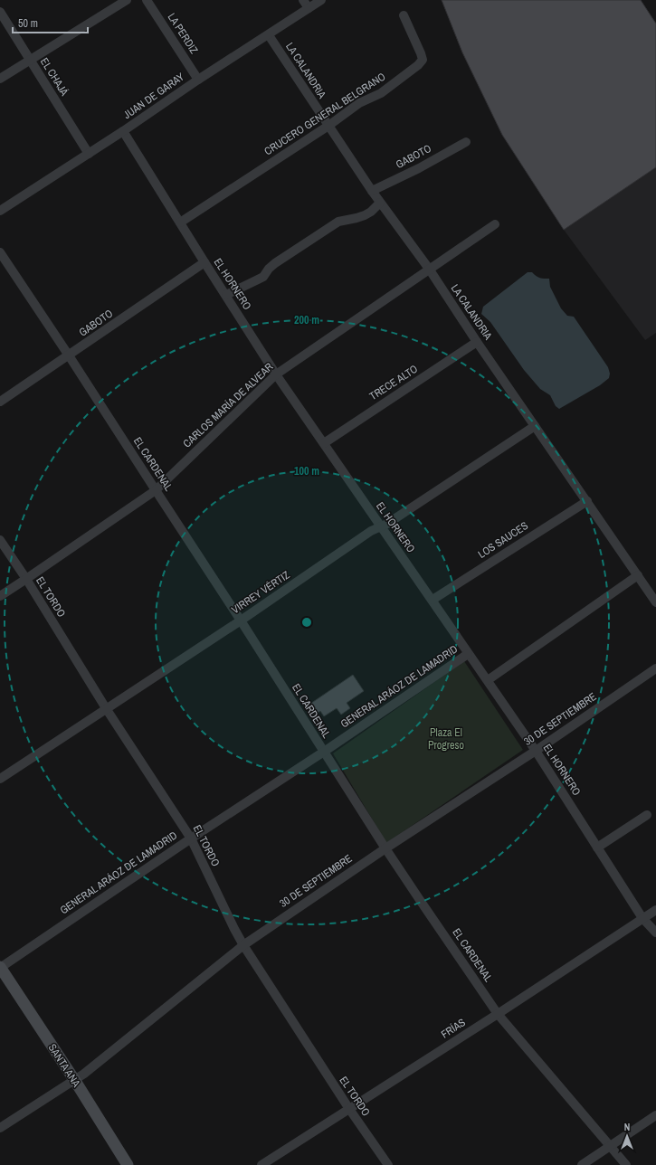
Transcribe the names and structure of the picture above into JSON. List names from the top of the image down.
{
  "streets": {
    "street": [
      "LA PERDIZ",
      "LA CALANDRIA",
      "EL CHAJÁ",
      "JUAN DE GARAY",
      "CRUCERO GENERAL BELGRANO",
      "GABOTO",
      "EL HORNERO",
      "TRECE ALTO",
      "CARLOS MARÍA DE ALVEAR",
      "EL CARDENAL",
      "LOS SAUCES",
      "VIRREY VÉRTIZ",
      "EL TORDO",
      "GENERAL ARÁOZ DE LAMADRID",
      "30 DE SEPTIEMBRE",
      "FRÍAS",
      "SANTA ANA"
    ]
  },
  "crossings": [
    ["LA PERDIZ", "JUAN DE GARAY"],
    ["LA CALANDRIA", "JUAN DE GARAY"],
    ["LA CALANDRIA", "CRUCERO GENERAL BELGRANO"],
    ["LA CALANDRIA", "GABOTO"],
    ["LA CALANDRIA", "TRECE ALTO"],
    ["LA CALANDRIA", "CARLOS MARÍA DE ALVEAR"],
    ["LA CALANDRIA", "LOS SAUCES"],
    ["LA CALANDRIA", "VIRREY VÉRTIZ"],
    ["EL CHAJÁ", "JUAN DE GARAY"],
    ["JUAN DE GARAY", "EL HORNERO"],
    ["CRUCERO GENERAL BELGRANO", "EL HORNERO"],
    ["GABOTO", "EL HORNERO"],
    ["GABOTO", "EL CARDENAL"],
    ["EL HORNERO", "TRECE ALTO"],
    ["EL HORNERO", "CARLOS MARÍA DE ALVEAR"],
    ["EL HORNERO", "LOS SAUCES"],
    ["EL HORNERO", "VIRREY VÉRTIZ"],
    ["EL HORNERO", "GENERAL ARÁOZ DE LAMADRID"],
    ["EL HORNERO", "30 DE SEPTIEMBRE"],
    ["EL HORNERO", "FRÍAS"],
    ["CARLOS MARÍA DE ALVEAR", "EL CARDENAL"],
    ["CARLOS MARÍA DE ALVEAR", "EL TORDO"],
    ["EL CARDENAL", "VIRREY VÉRTIZ"],
    ["EL CARDENAL", "GENERAL ARÁOZ DE LAMADRID"],
    ["EL CARDENAL", "30 DE SEPTIEMBRE"],
    ["EL CARDENAL", "FRÍAS"],
    ["VIRREY VÉRTIZ", "EL TORDO"],
    ["EL TORDO", "GENERAL ARÁOZ DE LAMADRID"],
    ["EL TORDO", "30 DE SEPTIEMBRE"],
    ["EL TORDO", "FRÍAS"],
    ["GENERAL ARÁOZ DE LAMADRID", "SANTA ANA"],
    ["30 DE SEPTIEMBRE", "SANTA ANA"]
  ],
  "parks": ["Plaza El Progreso"],
  "scale_bar": "50 m",
  "north": "top",
  "rings": ["200 m", "100 m"]
}
